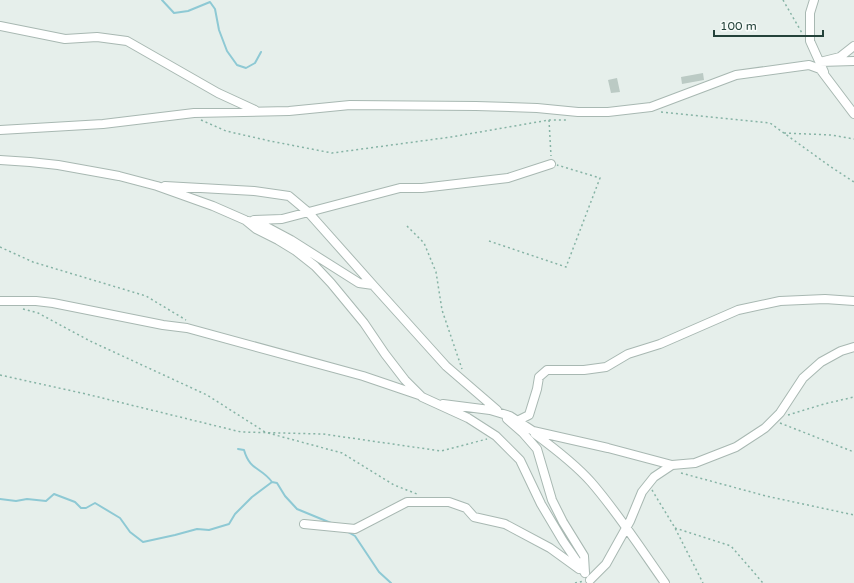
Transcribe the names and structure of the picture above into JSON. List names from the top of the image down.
{
  "scale_bar": "100 m"
}
